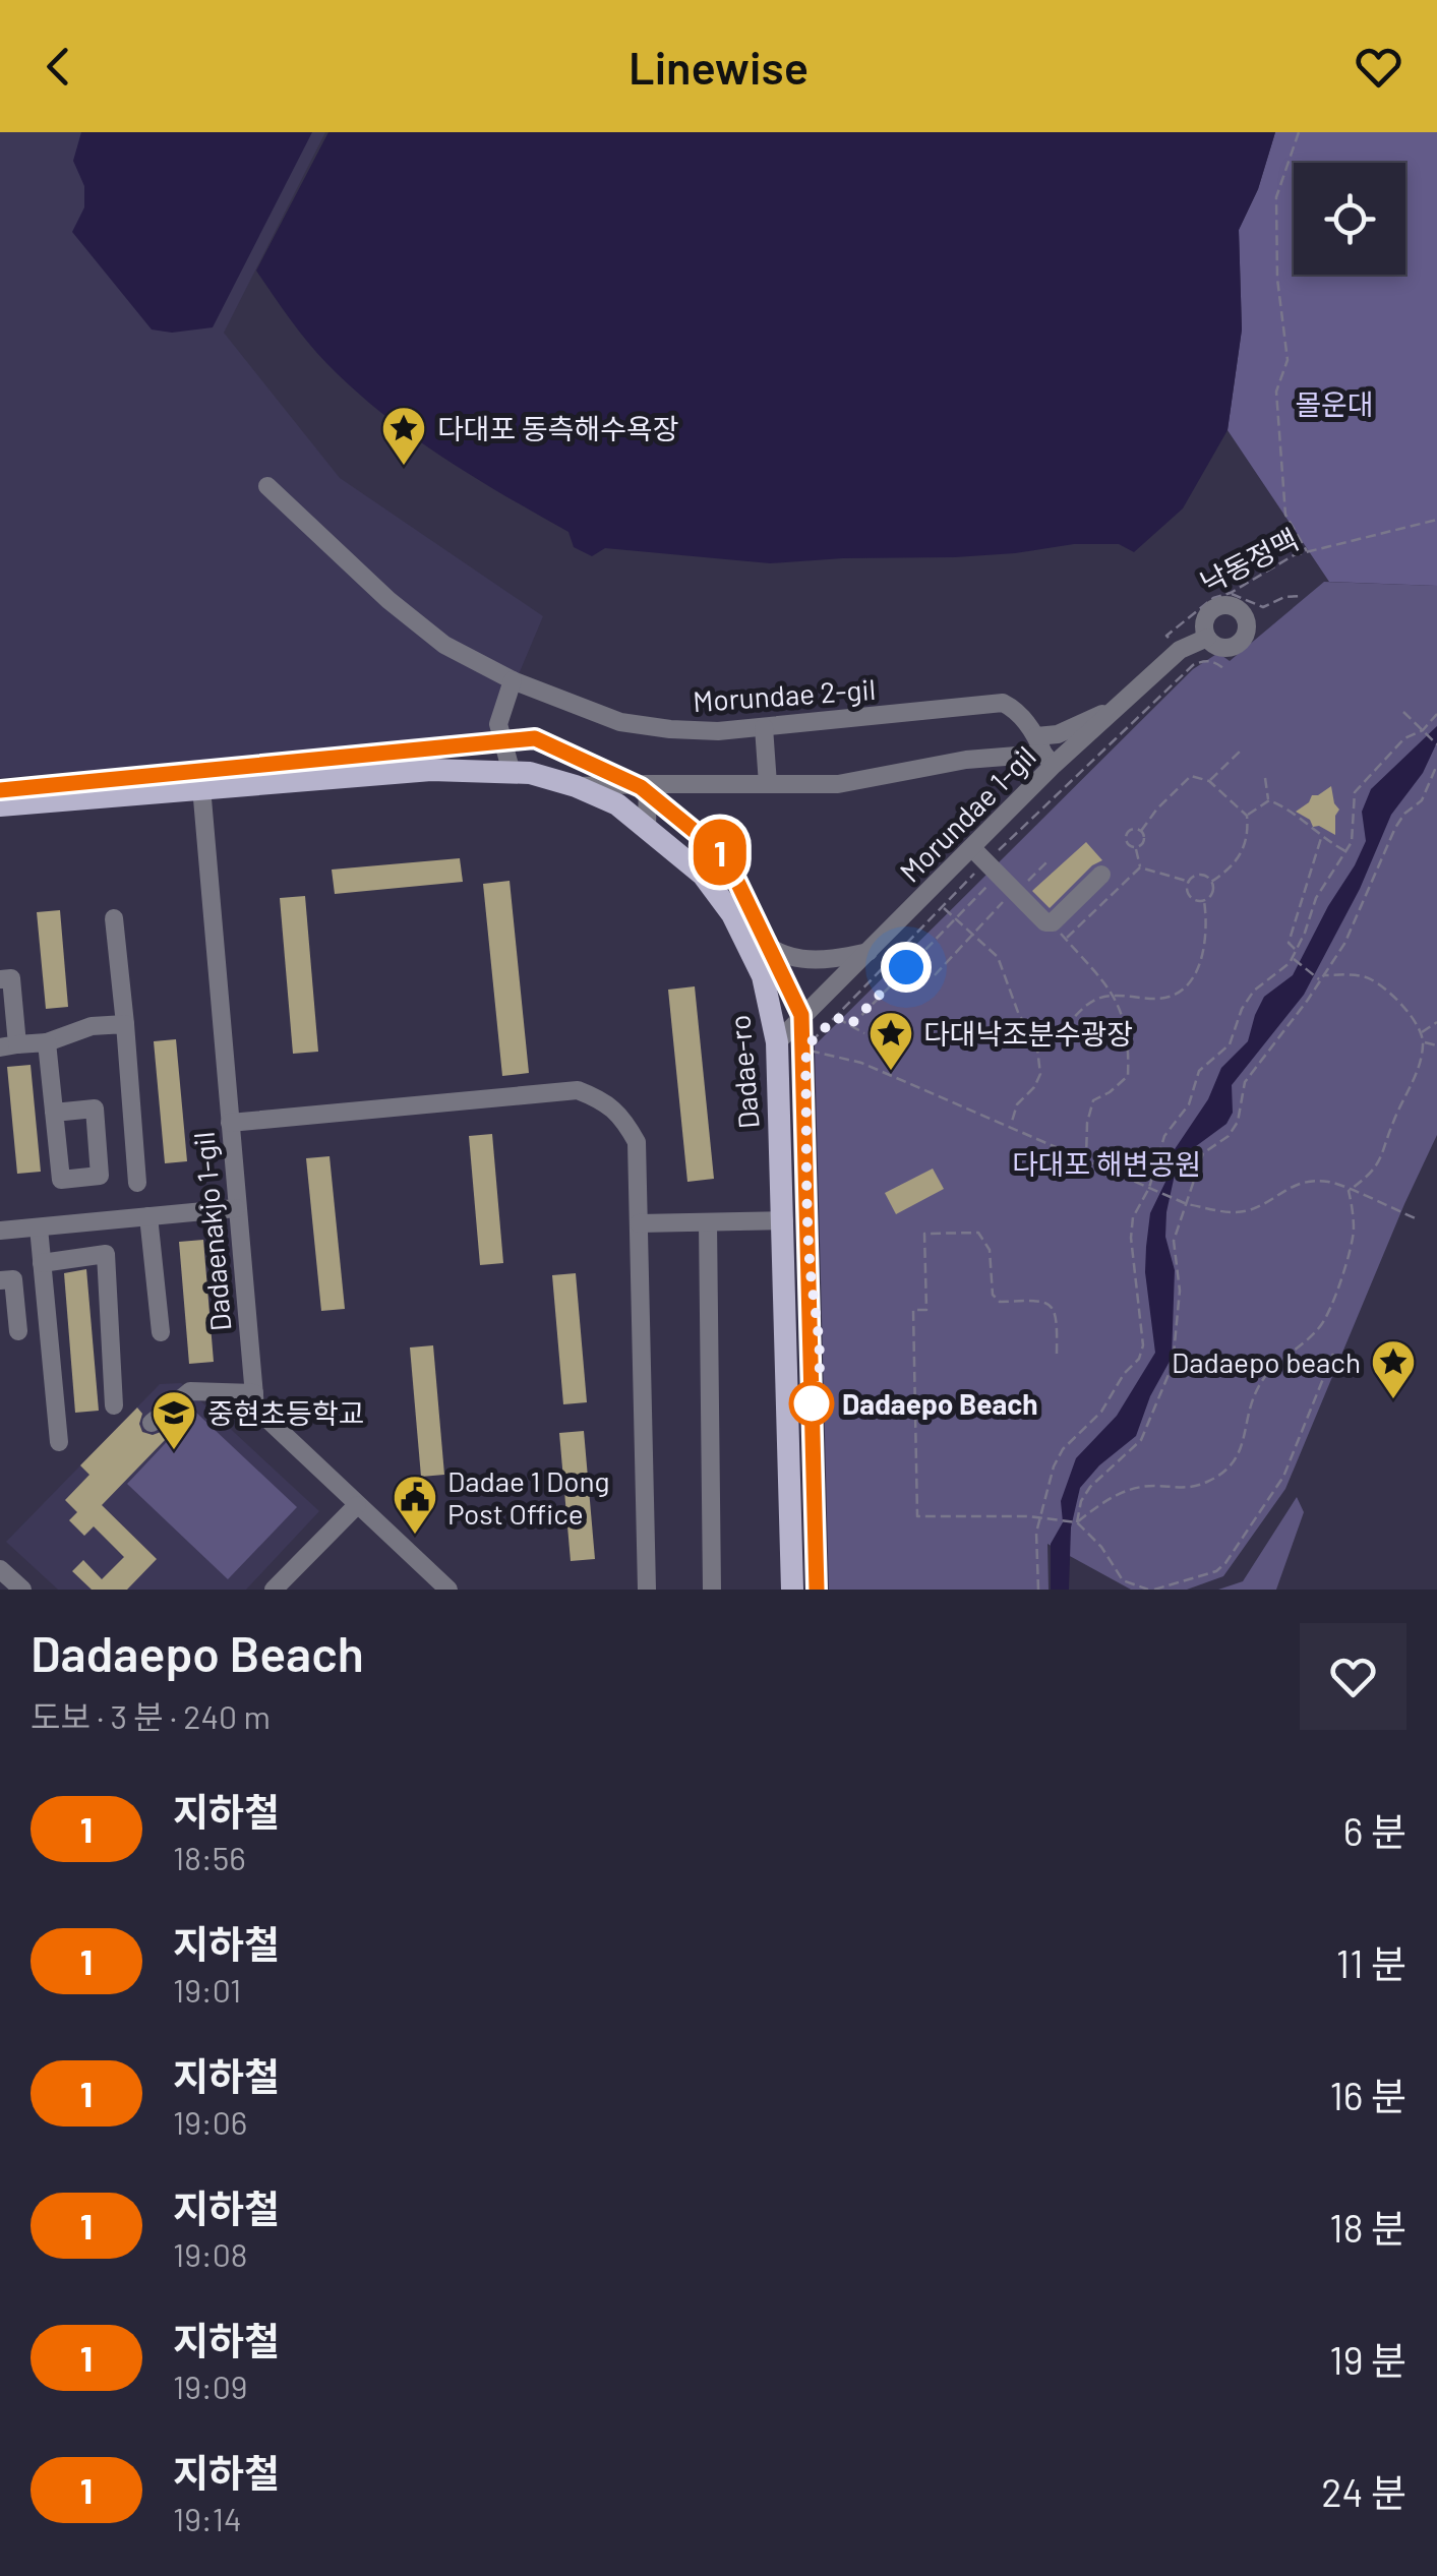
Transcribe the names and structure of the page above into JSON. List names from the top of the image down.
{
  "streets": {
    "main road": ["Dadae-ro"],
    "street": ["Morundae 2-gil", "Morundae 1-gil", "Dadaenakjo 1-gil"],
    "path": ["낙동정맥"]
  },
  "crossings": [
    ["낙동정맥", "Morundae 1-gil"],
    ["Morundae 2-gil", "Morundae 1-gil"],
    ["Morundae 1-gil", "Dadae-ro"],
    ["Dadae-ro", "Dadaenakjo 1-gil"]
  ],
  "parks": ["몰운대", "다대포 해변공원"],
  "places": {
    "place": ["다대포 동측해수욕장", "다대낙조분수광장", "Dadaepo beach"],
    "other": ["Dadaepo Beach"],
    "school or university": ["중현초등학교"],
    "public building": ["Dadae 1 Dong Post Office"]
  },
  "lines": ["metro line 1"],
  "page": {
    "header": "Linewise",
    "on_map": "1",
    "heading": ["Dadaepo Beach", "도보 · 3 분 · 240 m"],
    "list": [
      {
        "mark": "1",
        "name": "지하철",
        "note": "18:56",
        "value": "6 분"
      },
      {
        "mark": "1",
        "name": "지하철",
        "note": "19:01",
        "value": "11 분"
      },
      {
        "mark": "1",
        "name": "지하철",
        "note": "19:06",
        "value": "16 분"
      },
      {
        "mark": "1",
        "name": "지하철",
        "note": "19:08",
        "value": "18 분"
      },
      {
        "mark": "1",
        "name": "지하철",
        "note": "19:09",
        "value": "19 분"
      },
      {
        "mark": "1",
        "name": "지하철",
        "note": "19:14",
        "value": "24 분"
      }
    ]
  }
}
